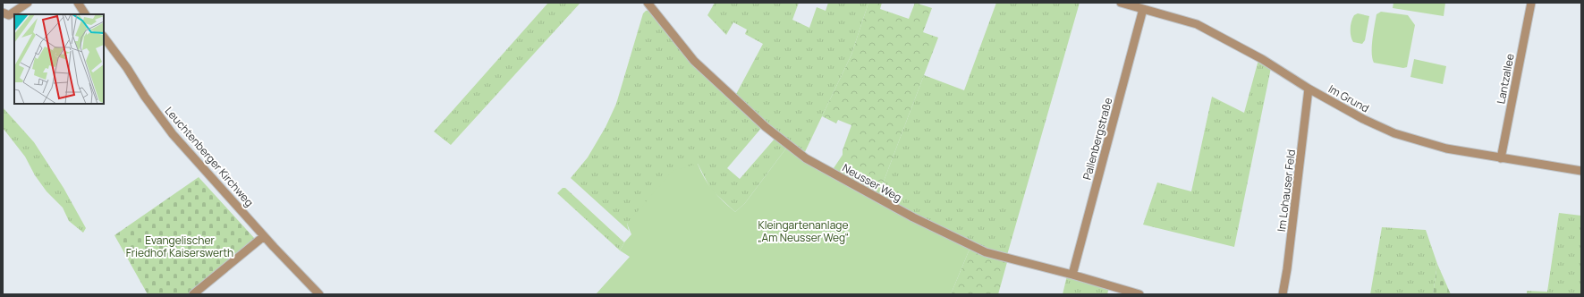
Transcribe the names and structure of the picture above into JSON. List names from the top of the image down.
{
  "streets": {
    "street": [
      "Lantzallee",
      "Im Grund",
      "Pallenbergstraße",
      "Leuchtenberger Kirchweg",
      "Neusser Weg",
      "Im Lohauser Feld"
    ]
  },
  "crossings": [
    ["Lantzallee", "Im Grund"],
    ["Im Grund", "Pallenbergstraße"],
    ["Im Grund", "Im Lohauser Feld"],
    ["Pallenbergstraße", "Neusser Weg"]
  ],
  "parks": ["Kleingartenanlage „Am Neusser Weg“", "Evangelischer Friedhof Kaiserswerth"]
}
